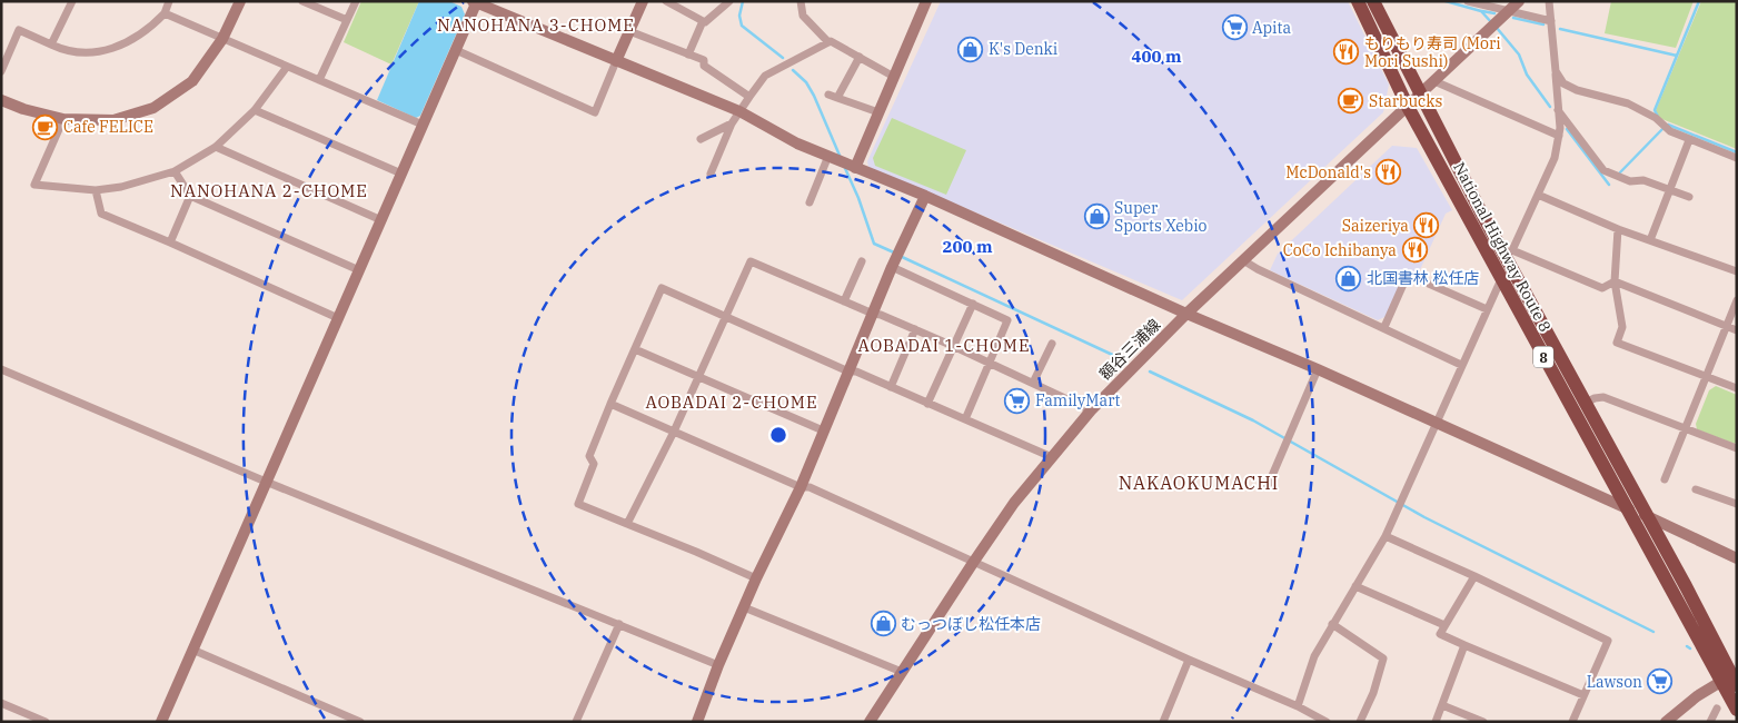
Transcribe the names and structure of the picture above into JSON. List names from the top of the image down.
{
  "streets": {
    "highway": ["National Highway Route 8", "8"],
    "street": ["額谷三浦線"]
  },
  "crossings": [
    ["National Highway Route 8", "額谷三浦線"]
  ],
  "districts": [
    "NANOHANA 3-CHOME",
    "NANOHANA 2-CHOME",
    "AOBADAI 1-CHOME",
    "AOBADAI 2-CHOME",
    "NAKAOKUMACHI"
  ],
  "places": {
    "supermarket": ["Apita", "FamilyMart", "Lawson"],
    "shop": [
      "K's Denki",
      "Super Sports Xebio",
      "北国書林 松任店",
      "むっつぼし松任本店"
    ],
    "restaurant": [
      "もりもり寿司 (Mori Mori Sushi)",
      "McDonald's",
      "Saizeriya",
      "CoCo Ichibanya"
    ],
    "cafe": ["Starbucks", "Cafe FELICE"]
  },
  "rings": ["400 m", "200 m"]
}
